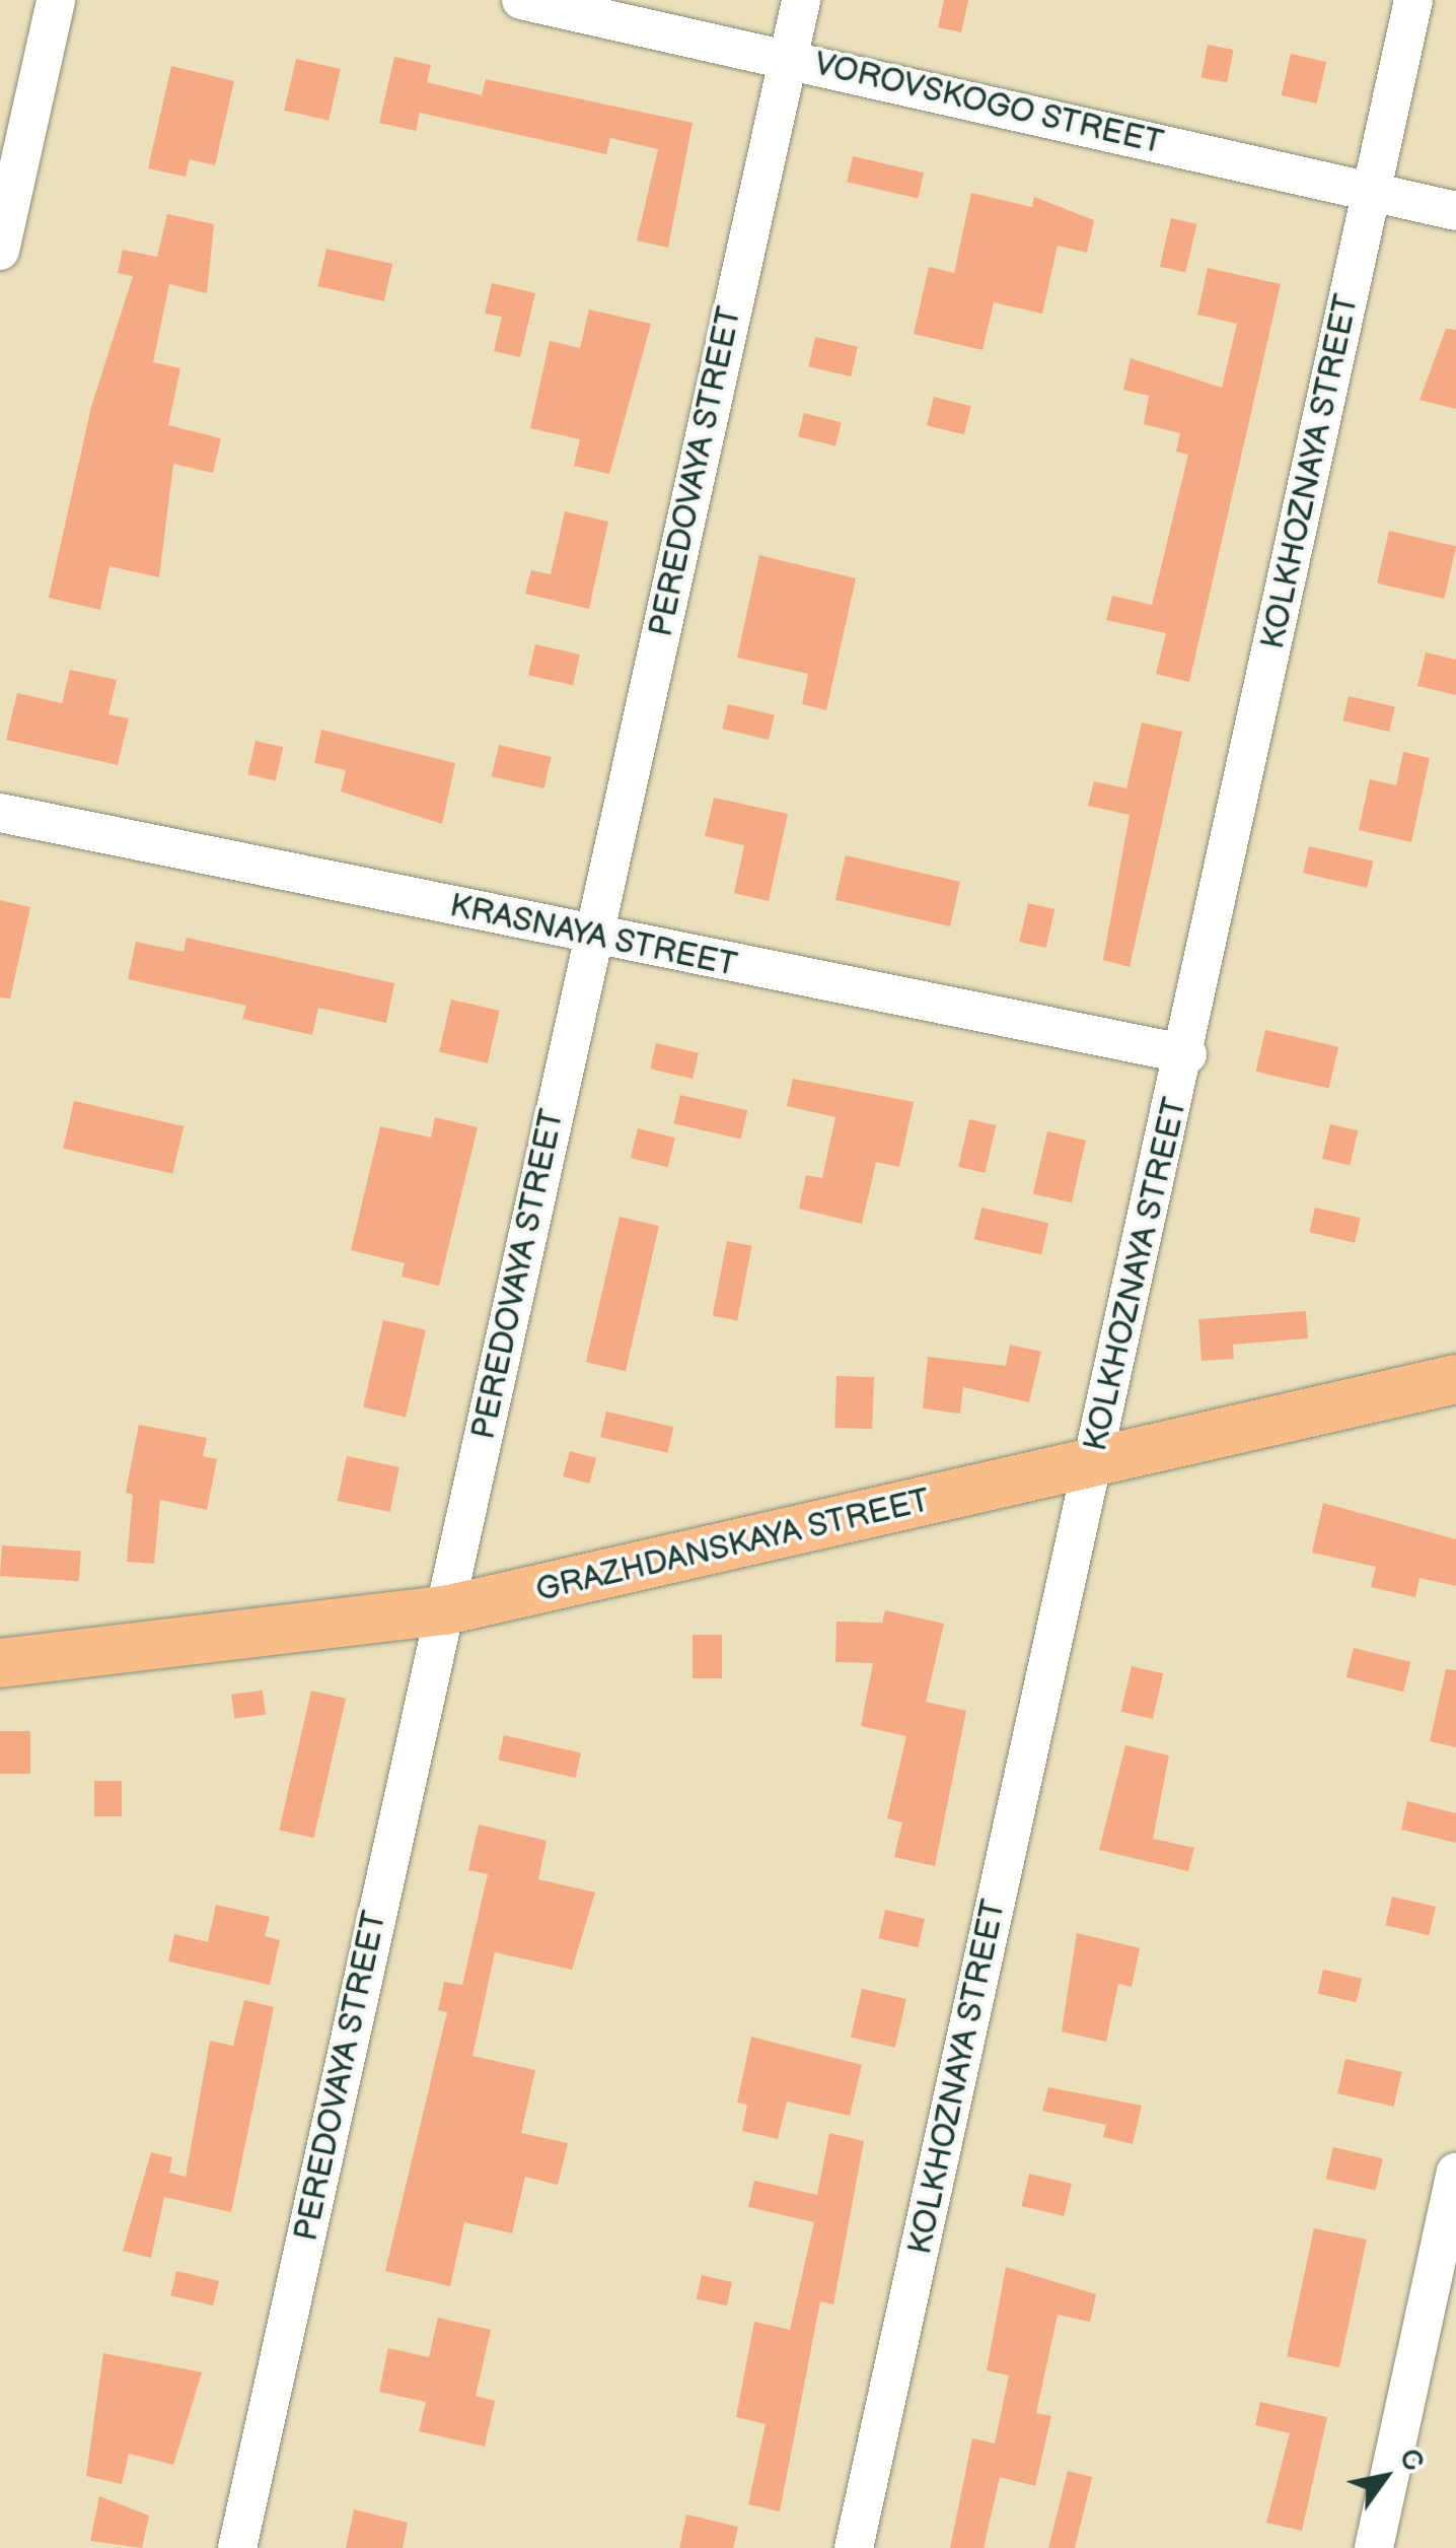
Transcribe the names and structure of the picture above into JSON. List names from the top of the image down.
{
  "streets": {
    "main road": ["GRAZHDANSKAYA STREET"],
    "street": [
      "VOROVSKOGO STREET",
      "PEREDOVAYA STREET",
      "KOLKHOZNAYA STREET",
      "KRASNAYA STREET"
    ]
  },
  "crossings": [
    ["VOROVSKOGO STREET", "PEREDOVAYA STREET"],
    ["VOROVSKOGO STREET", "KOLKHOZNAYA STREET"],
    ["PEREDOVAYA STREET", "KRASNAYA STREET"],
    ["PEREDOVAYA STREET", "GRAZHDANSKAYA STREET"],
    ["KOLKHOZNAYA STREET", "KRASNAYA STREET"],
    ["KOLKHOZNAYA STREET", "GRAZHDANSKAYA STREET"]
  ],
  "north": "top right"
}
